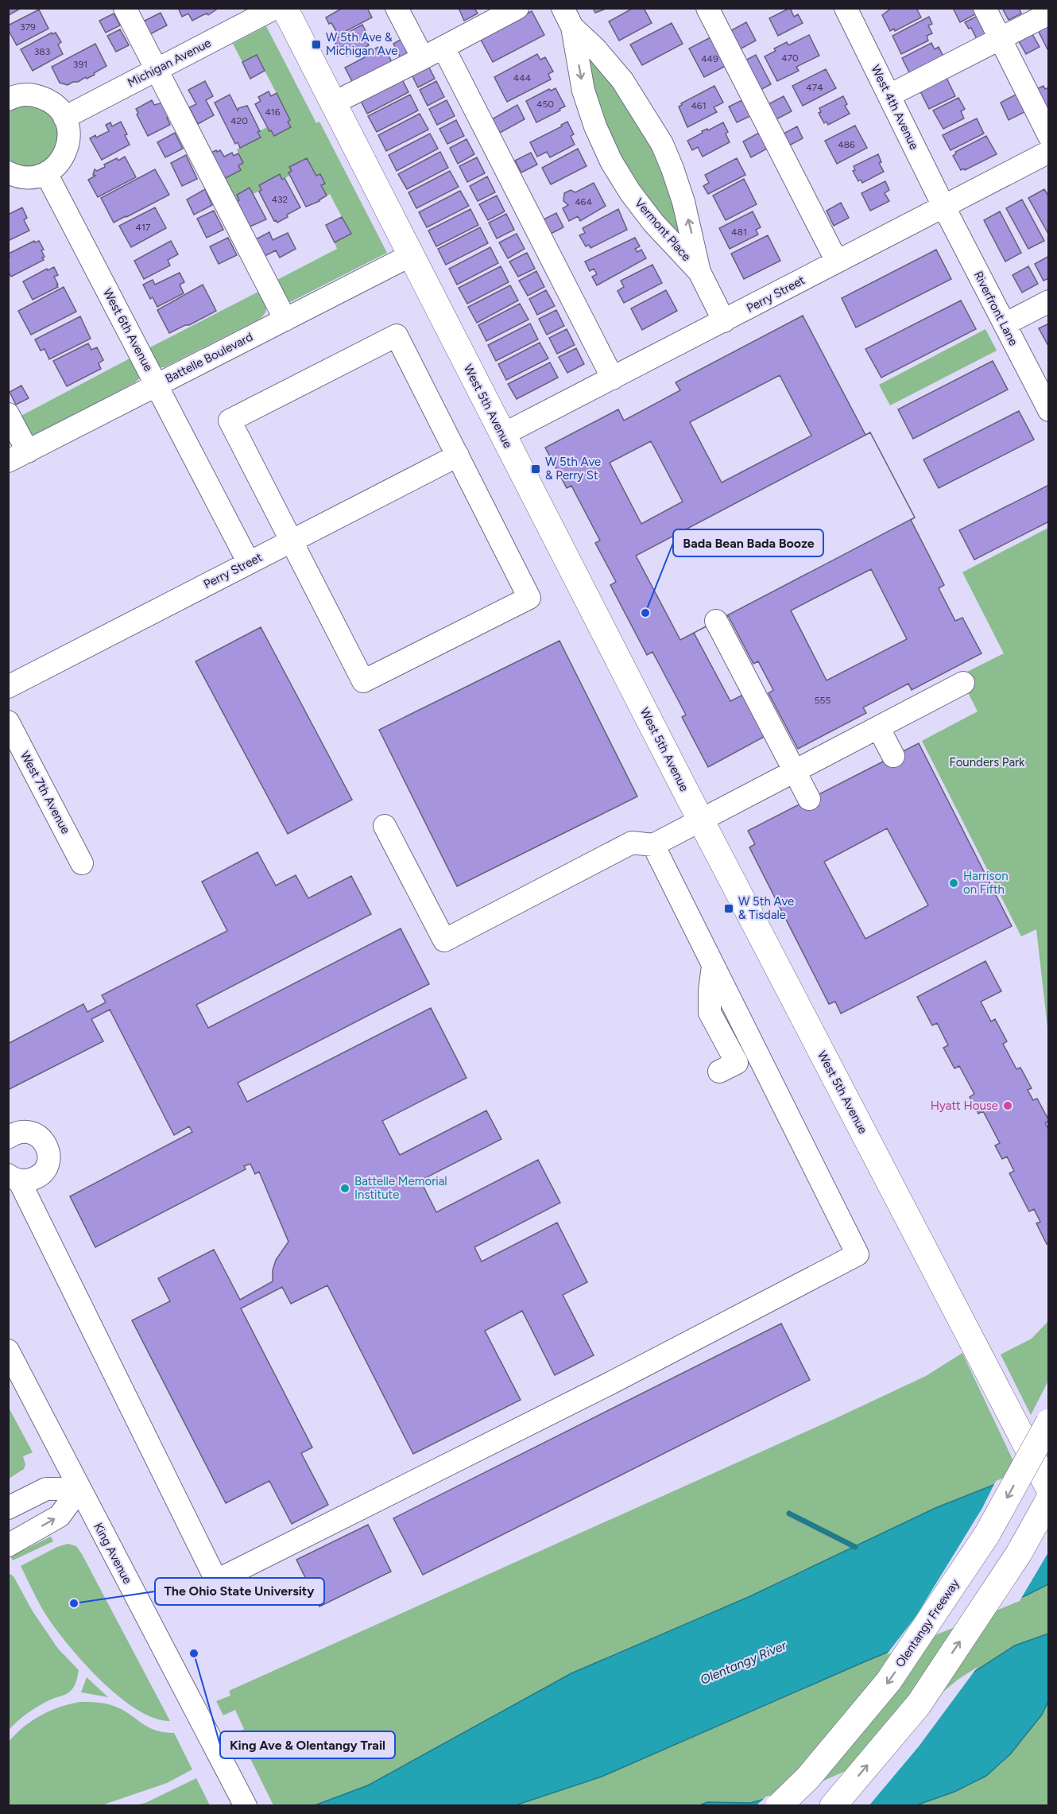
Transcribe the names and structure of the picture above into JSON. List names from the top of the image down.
{
  "streets": {
    "main road": ["West 5th Avenue", "Olentangy Freeway"],
    "street": [
      "Michigan Avenue",
      "West 4th Avenue",
      "Vermont Place",
      "Perry Street",
      "Riverfront Lane",
      "West 6th Avenue",
      "Battelle Boulevard",
      "West 7th Avenue",
      "King Avenue"
    ]
  },
  "crossings": [
    ["West 4th Avenue", "Perry Street"],
    ["West 4th Avenue", "Riverfront Lane"],
    ["Vermont Place", "Perry Street"],
    ["Perry Street", "Riverfront Lane"],
    ["Perry Street", "West 6th Avenue"],
    ["Perry Street", "West 5th Avenue"],
    ["West 6th Avenue", "Battelle Boulevard"],
    ["Battelle Boulevard", "West 5th Avenue"]
  ],
  "water": ["Olentangy River"],
  "parks": ["Founders Park"],
  "places": {
    "transit": ["W 5th Ave & Michigan Ave", "W 5th Ave & Perry St", "W 5th Ave & Tisdale"],
    "other": [
      "Bada Bean Bada Booze",
      "Harrison on Fifth",
      "Hyatt House",
      "Battelle Memorial Institute",
      "The Ohio State University",
      "King Ave & Olentangy Trail"
    ]
  },
  "house_numbers": [
    "379",
    "383",
    "470",
    "449",
    "391",
    "444",
    "474",
    "450",
    "461",
    "416",
    "420",
    "486",
    "432",
    "464",
    "417",
    "481",
    "555"
  ]
}
